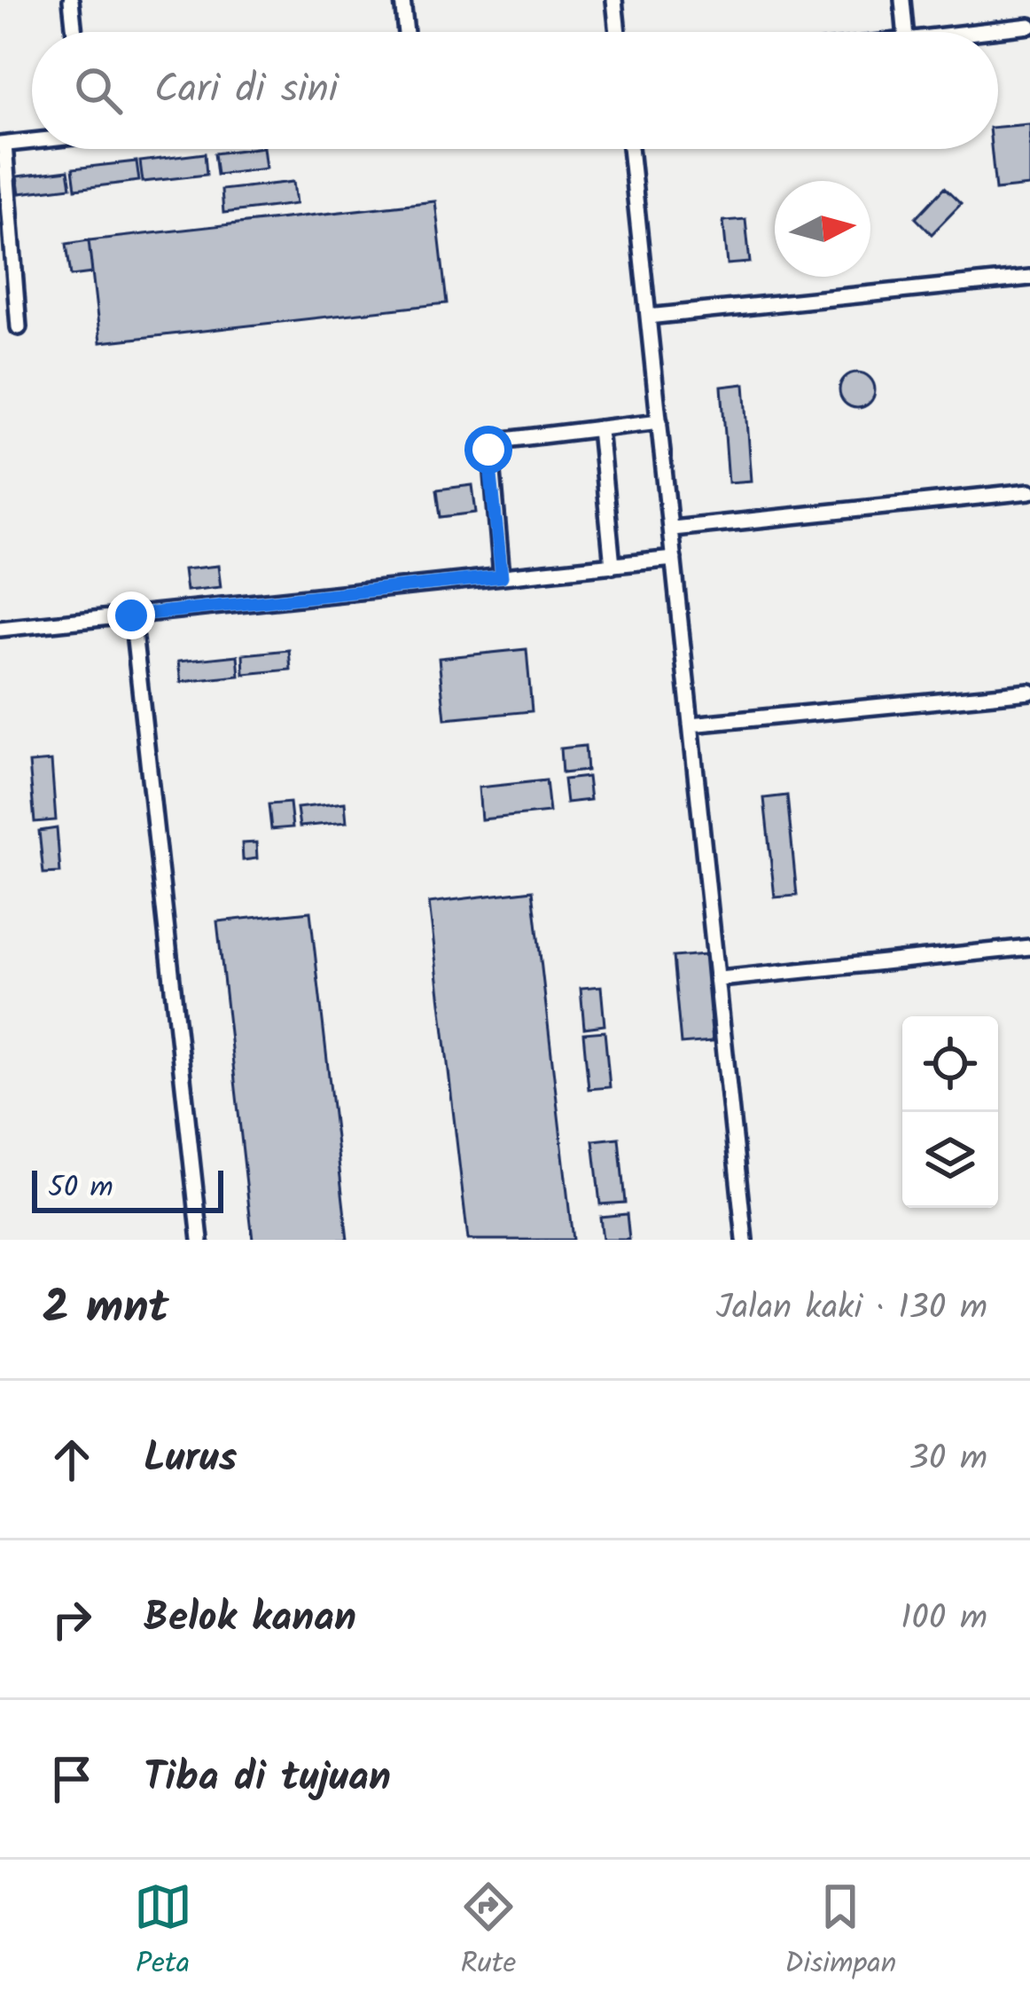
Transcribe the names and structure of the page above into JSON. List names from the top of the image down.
{
  "scale_bar": "50 m",
  "north": "right",
  "page": {
    "search": "Cari di sini",
    "scale": "50 m",
    "heading": ["2 mnt", "Jalan kaki · 130 m"],
    "list": [
      ["Lurus", "30 m"],
      ["Belok kanan", "100 m"],
      "Tiba di tujuan"
    ],
    "nav": ["Peta", "Rute", "Disimpan"]
  }
}
